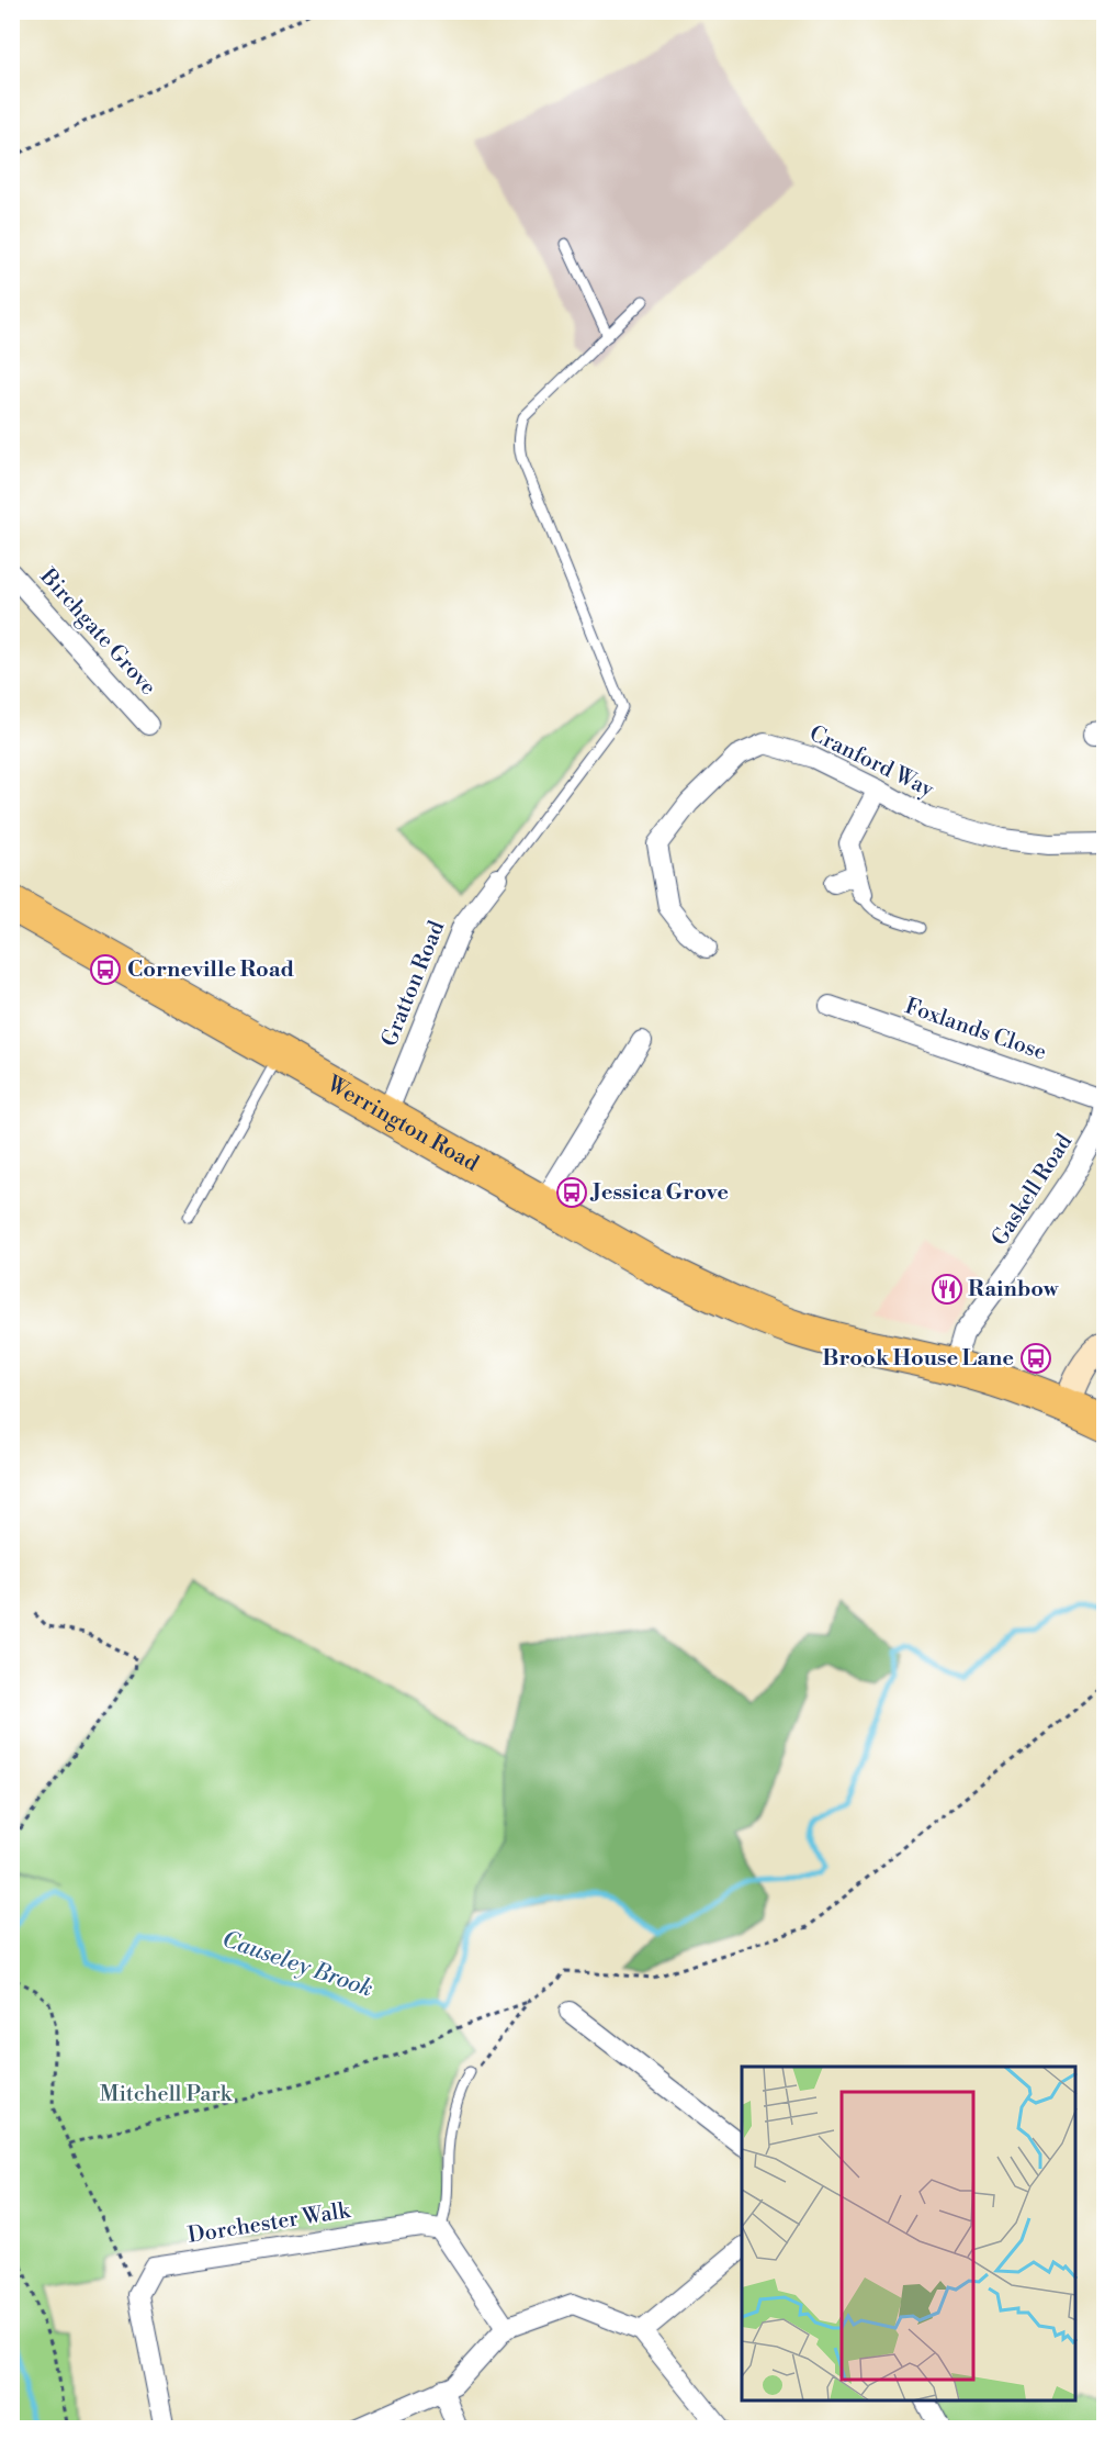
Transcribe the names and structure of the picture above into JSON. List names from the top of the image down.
{
  "streets": {
    "highway": ["Werrington Road"],
    "street": [
      "Birchgate Grove",
      "Cranford Way",
      "Gratton Road",
      "Foxlands Close",
      "Gaskell Road",
      "Dorchester Walk"
    ]
  },
  "crossings": [
    ["Gratton Road", "Werrington Road"],
    ["Foxlands Close", "Gaskell Road"],
    ["Werrington Road", "Gaskell Road"]
  ],
  "water": ["Causeley Brook"],
  "parks": ["Mitchell Park"],
  "places": {
    "bus stop": ["Corneville Road", "Jessica Grove", "Brook House Lane"],
    "restaurant": ["Rainbow"]
  }
}
